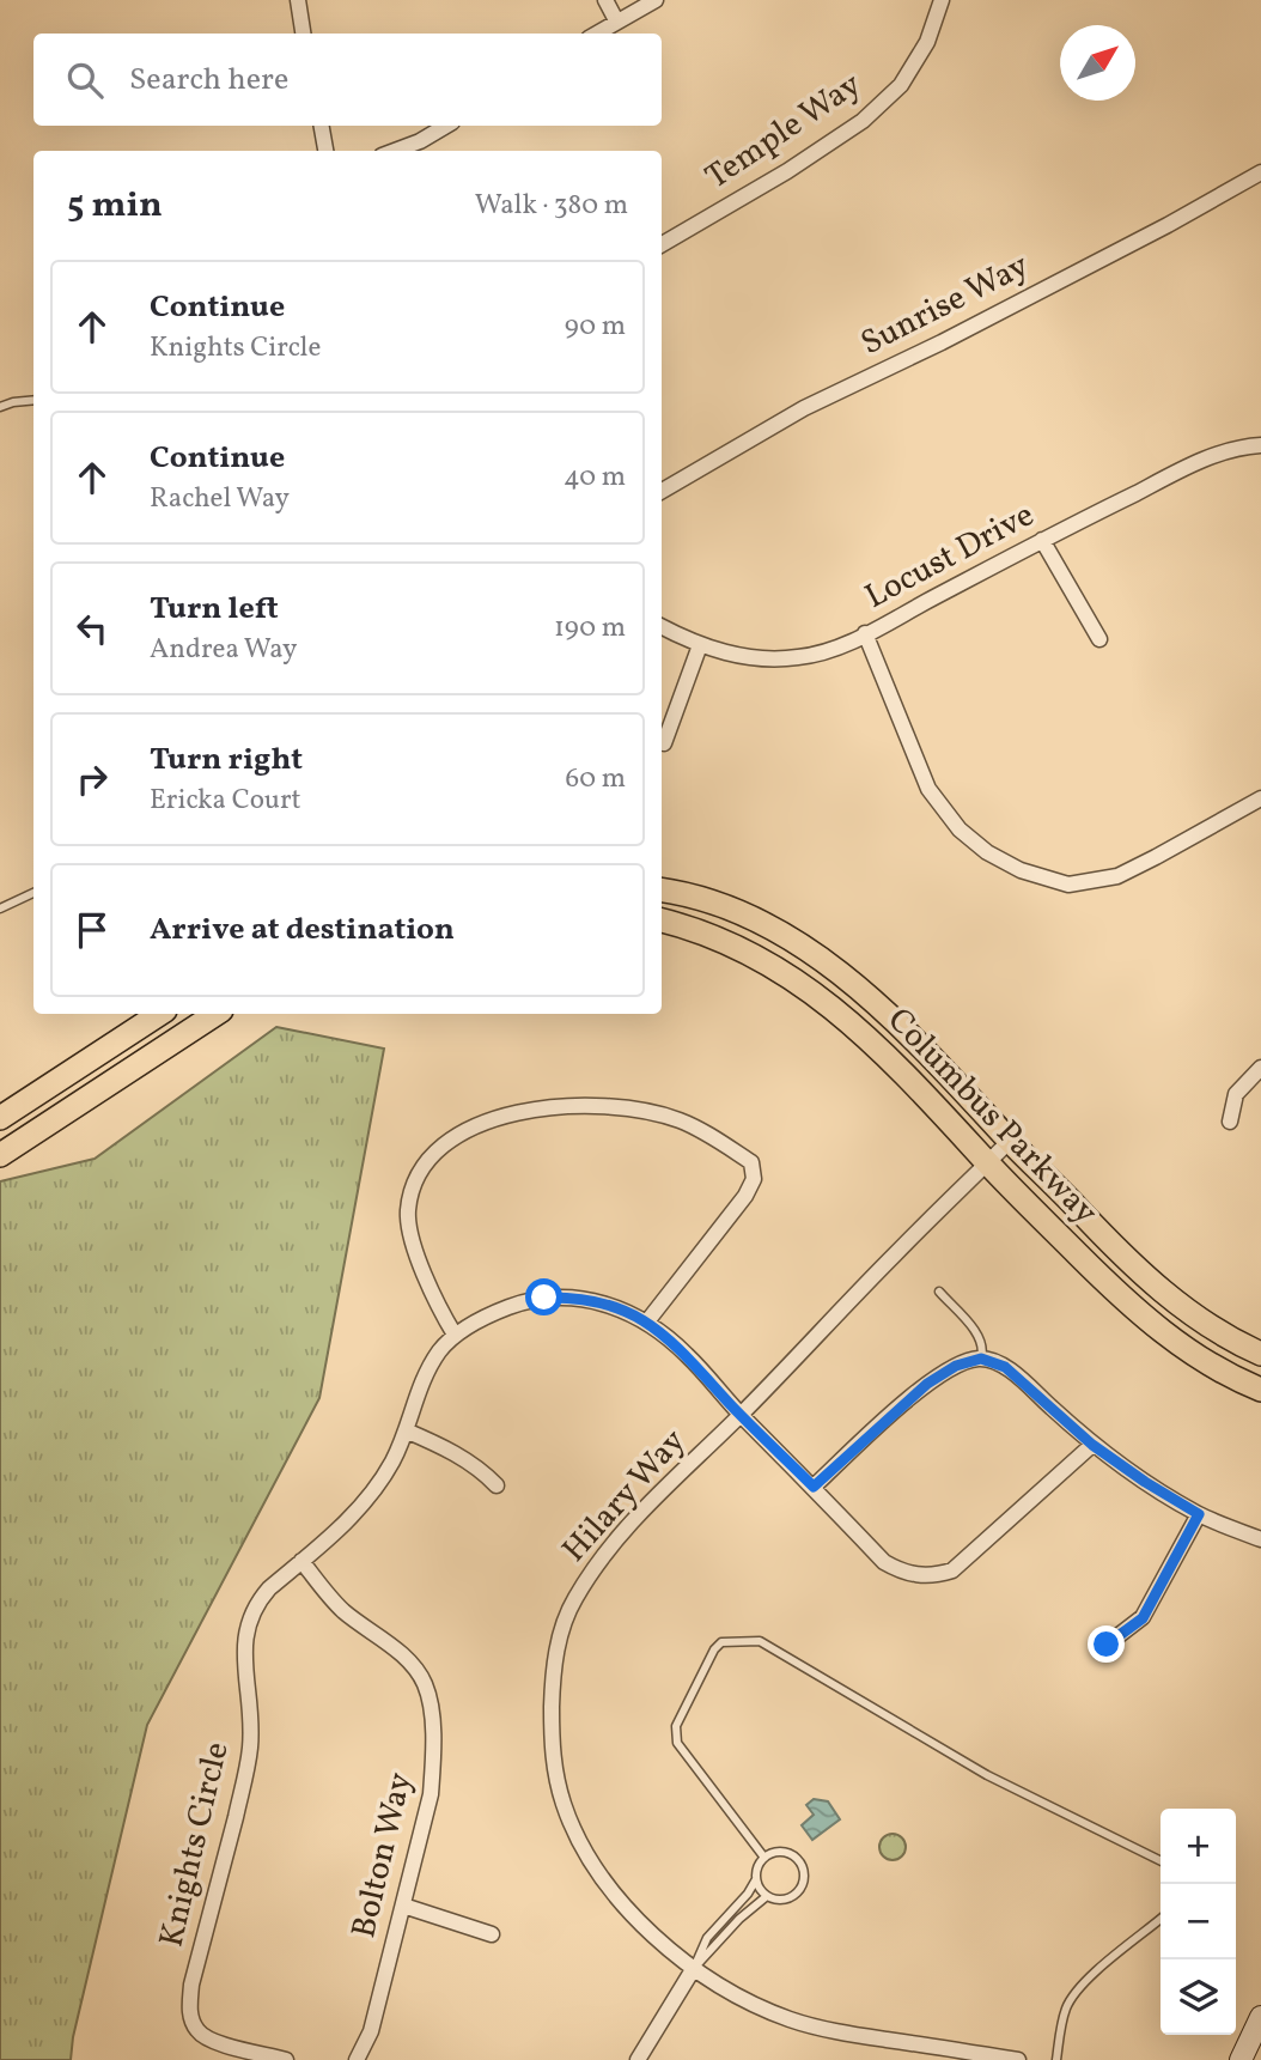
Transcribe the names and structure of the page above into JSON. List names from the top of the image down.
{
  "streets": {
    "main road": ["Columbus Parkway"],
    "street": [
      "Temple Way",
      "Sunrise Way",
      "Locust Drive",
      "Hilary Way",
      "Knights Circle",
      "Bolton Way"
    ]
  },
  "crossings": [
    ["Columbus Parkway", "Hilary Way"],
    ["Hilary Way", "Knights Circle"],
    ["Knights Circle", "Bolton Way"]
  ],
  "north": "top right",
  "page": {
    "search": "Search here",
    "heading": ["5 min", "Walk · 380 m"],
    "list": [
      ["Continue", "Knights Circle", "90 m"],
      ["Continue", "Rachel Way", "40 m"],
      ["Turn left", "Andrea Way", "190 m"],
      ["Turn right", "Ericka Court", "60 m"],
      "Arrive at destination"
    ],
    "map_buttons": ["+", "−"]
  }
}
